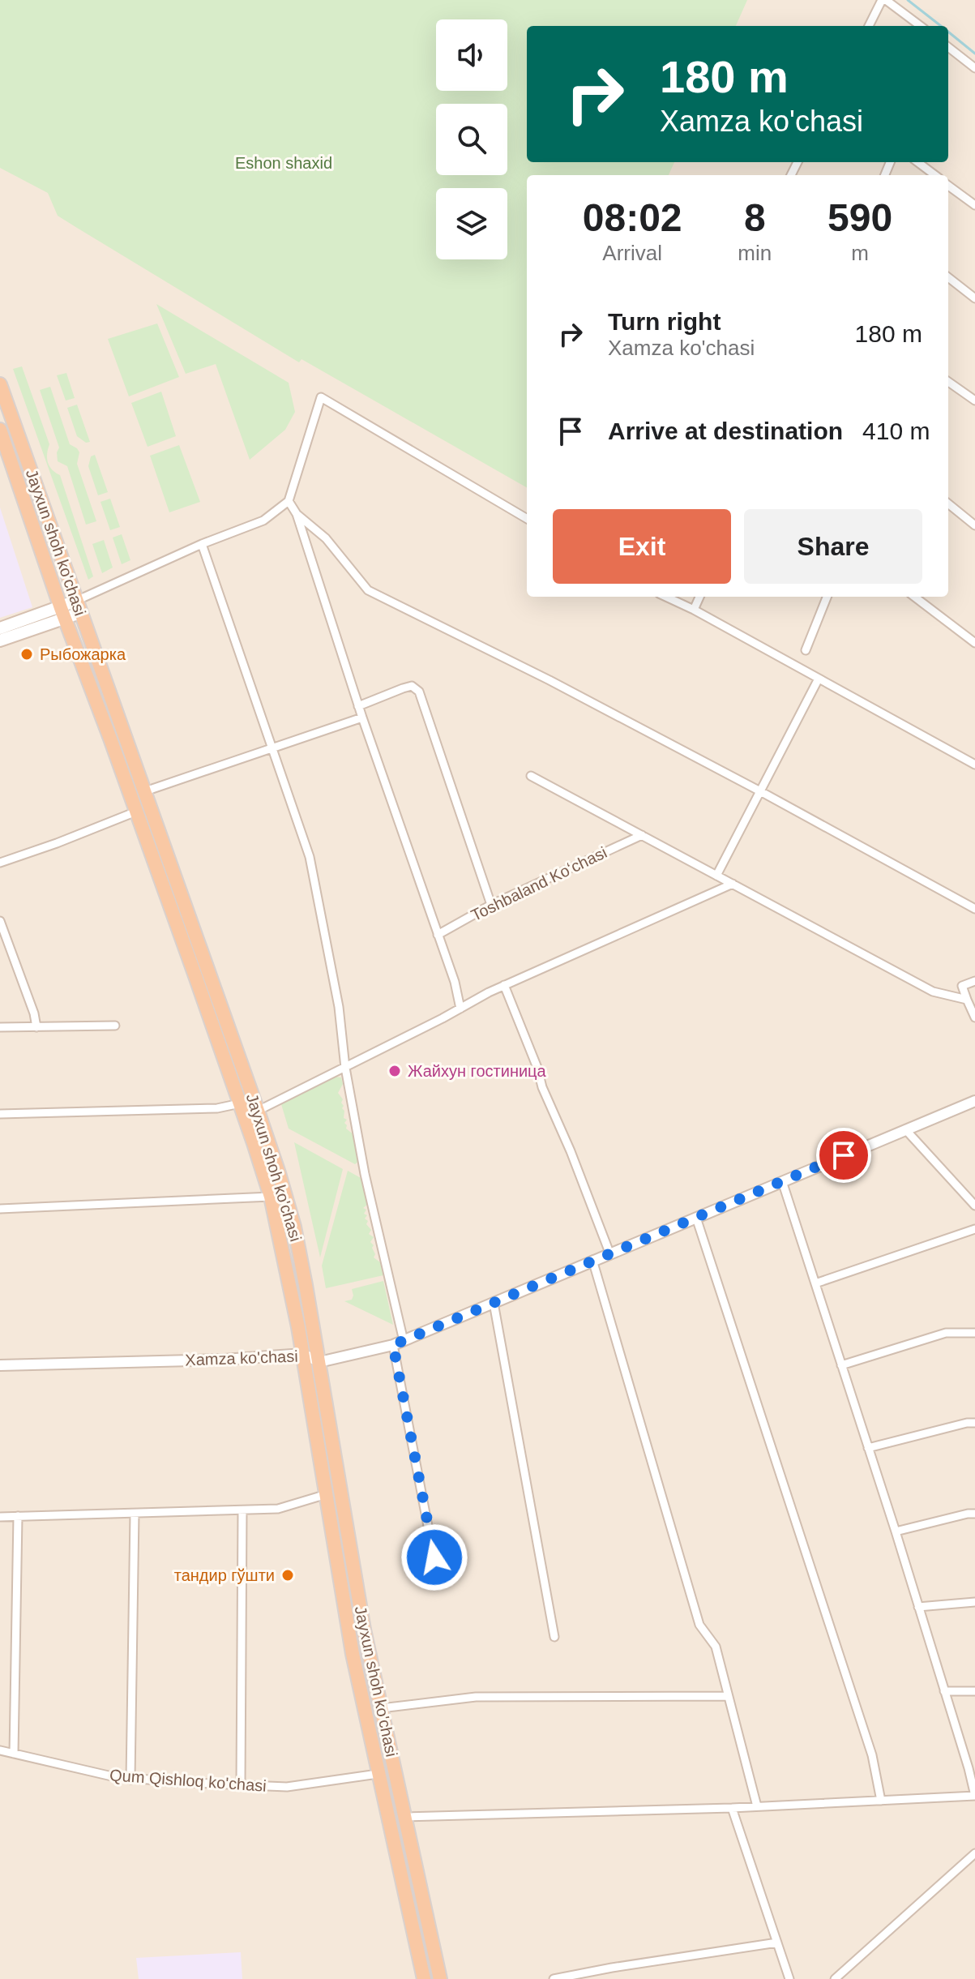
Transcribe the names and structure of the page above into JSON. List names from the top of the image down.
{
  "streets": {
    "highway": ["Jayxun shoh ko'chasi"],
    "street": ["Toshbaland Koʻchasi", "Xamza ko'chasi", "Qum Qishloq ko'chasi"]
  },
  "crossings": [
    ["Jayxun shoh ko'chasi", "Xamza ko'chasi"],
    ["Jayxun shoh ko'chasi", "Qum Qishloq ko'chasi"]
  ],
  "parks": ["Eshon shaxid"],
  "places": ["Рыбожарка", "Жайхун гостиница", "тандир гўшти"],
  "page": {
    "turn": ["180 m", "Xamza ko'chasi"],
    "eta": [
      "08:02",
      "Arrival",
      "8",
      "min",
      "590",
      "m"
    ],
    "list": [
      {
        "name": "Turn right",
        "note": "Xamza ko'chasi",
        "value": "180 m"
      },
      {
        "name": "Arrive at destination",
        "value": "410 m"
      }
    ],
    "buttons": ["Exit", "Share"]
  }
}
